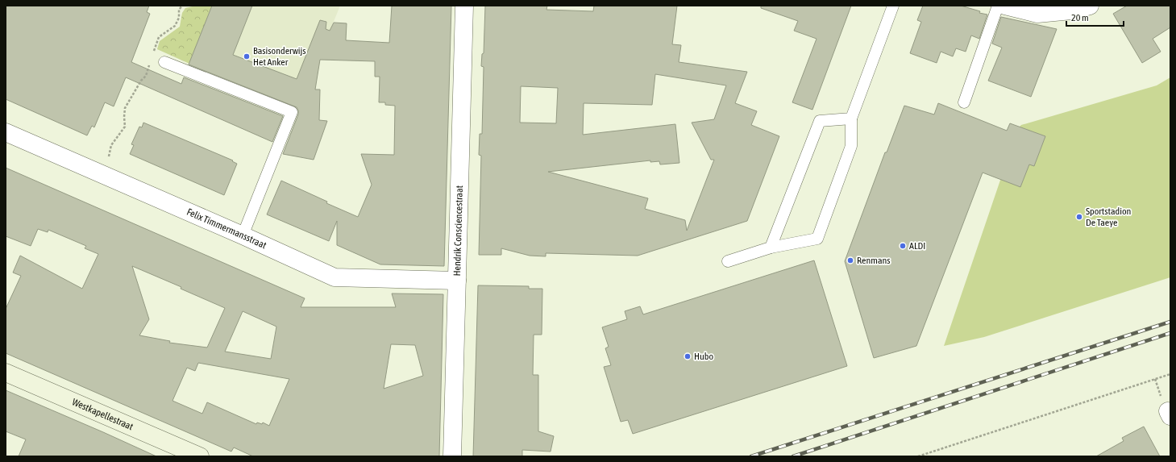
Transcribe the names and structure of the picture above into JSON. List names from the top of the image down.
{
  "streets": {
    "street": ["Felix Timmermansstraat", "Hendrik Consciencestraat", "Westkapellestraat"]
  },
  "crossings": [
    ["Felix Timmermansstraat", "Hendrik Consciencestraat"]
  ],
  "places": [
    "Basisonderwijs Het Anker",
    "Sportstadion De Taeye",
    "ALDI",
    "Renmans",
    "Hubo"
  ],
  "scale_bar": "20 m"
}
